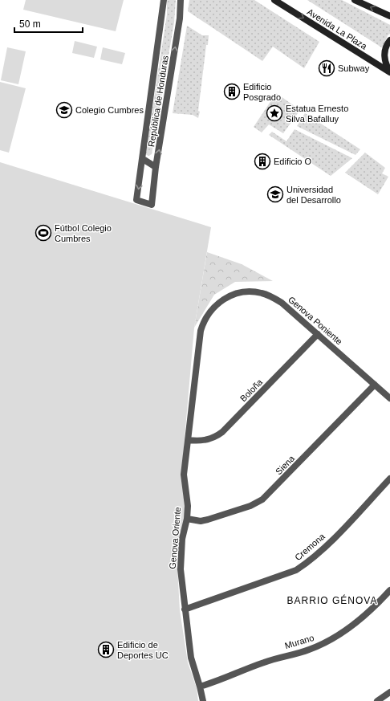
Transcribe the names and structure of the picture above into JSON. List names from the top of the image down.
{
  "streets": {
    "main road": ["Avenida La Plaza"],
    "street": [
      "República de Honduras",
      "Genova Poniente",
      "Boloña",
      "Siena",
      "Genova Oriente",
      "Cremona",
      "Murano"
    ]
  },
  "crossings": [
    ["Genova Poniente", "Boloña"],
    ["Genova Poniente", "Siena"],
    ["Genova Poniente", "Genova Oriente"],
    ["Boloña", "Genova Oriente"],
    ["Siena", "Genova Oriente"],
    ["Genova Oriente", "Cremona"],
    ["Genova Oriente", "Murano"]
  ],
  "one_way": ["Avenida La Plaza"],
  "districts": ["BARRIO GÉNOVA"],
  "places": {
    "restaurant": ["Subway"],
    "building": ["Edificio Posgrado", "Edificio O", "Edificio de Deportes UC"],
    "school or university": ["Colegio Cumbres", "Universidad del Desarrollo"],
    "place": ["Estatua Ernesto Silva Bafalluy"],
    "sports": ["Fútbol Colegio Cumbres"]
  },
  "scale_bar": "50 m"
}
